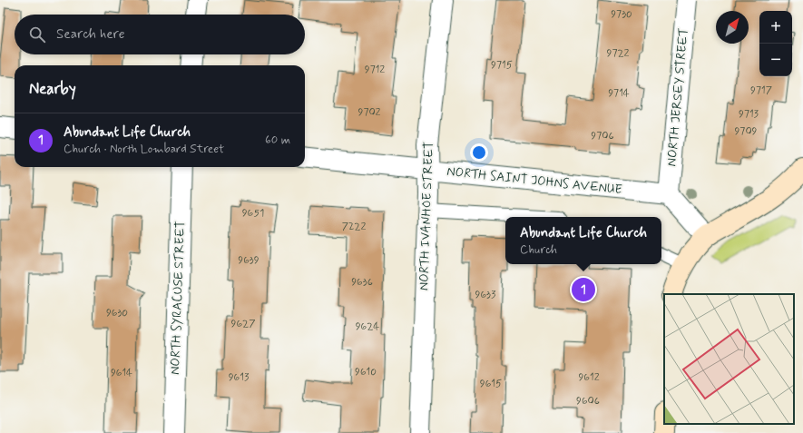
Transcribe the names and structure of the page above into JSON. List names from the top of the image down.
{
  "streets": {
    "street": [
      "NORTH JERSEY STREET",
      "NORTH SAINT JOHNS AVENUE",
      "NORTH IVANHOE STREET",
      "NORTH SYRACUSE STREET"
    ]
  },
  "crossings": [
    ["NORTH JERSEY STREET", "NORTH SAINT JOHNS AVENUE"],
    ["NORTH SAINT JOHNS AVENUE", "NORTH IVANHOE STREET"]
  ],
  "house_numbers": [
    "9730",
    "9722",
    "9715",
    "9712",
    "9717",
    "9714",
    "9702",
    "9713",
    "9709",
    "9706",
    "9651",
    "7222",
    "9639",
    "9636",
    "9633",
    "9630",
    "9627",
    "9624",
    "9610",
    "9614",
    "9613",
    "9612",
    "9615",
    "9606"
  ],
  "north": "top right",
  "page": {
    "map_buttons": ["+", "−"],
    "search": "Search here",
    "heading": "Nearby",
    "list": [
      {
        "mark": "1",
        "name": "Abundant Life Church",
        "note": "Church · North Lombard Street",
        "value": "60 m"
      }
    ],
    "popup": ["Abundant Life Church", "Church"],
    "pins": "1"
  }
}
